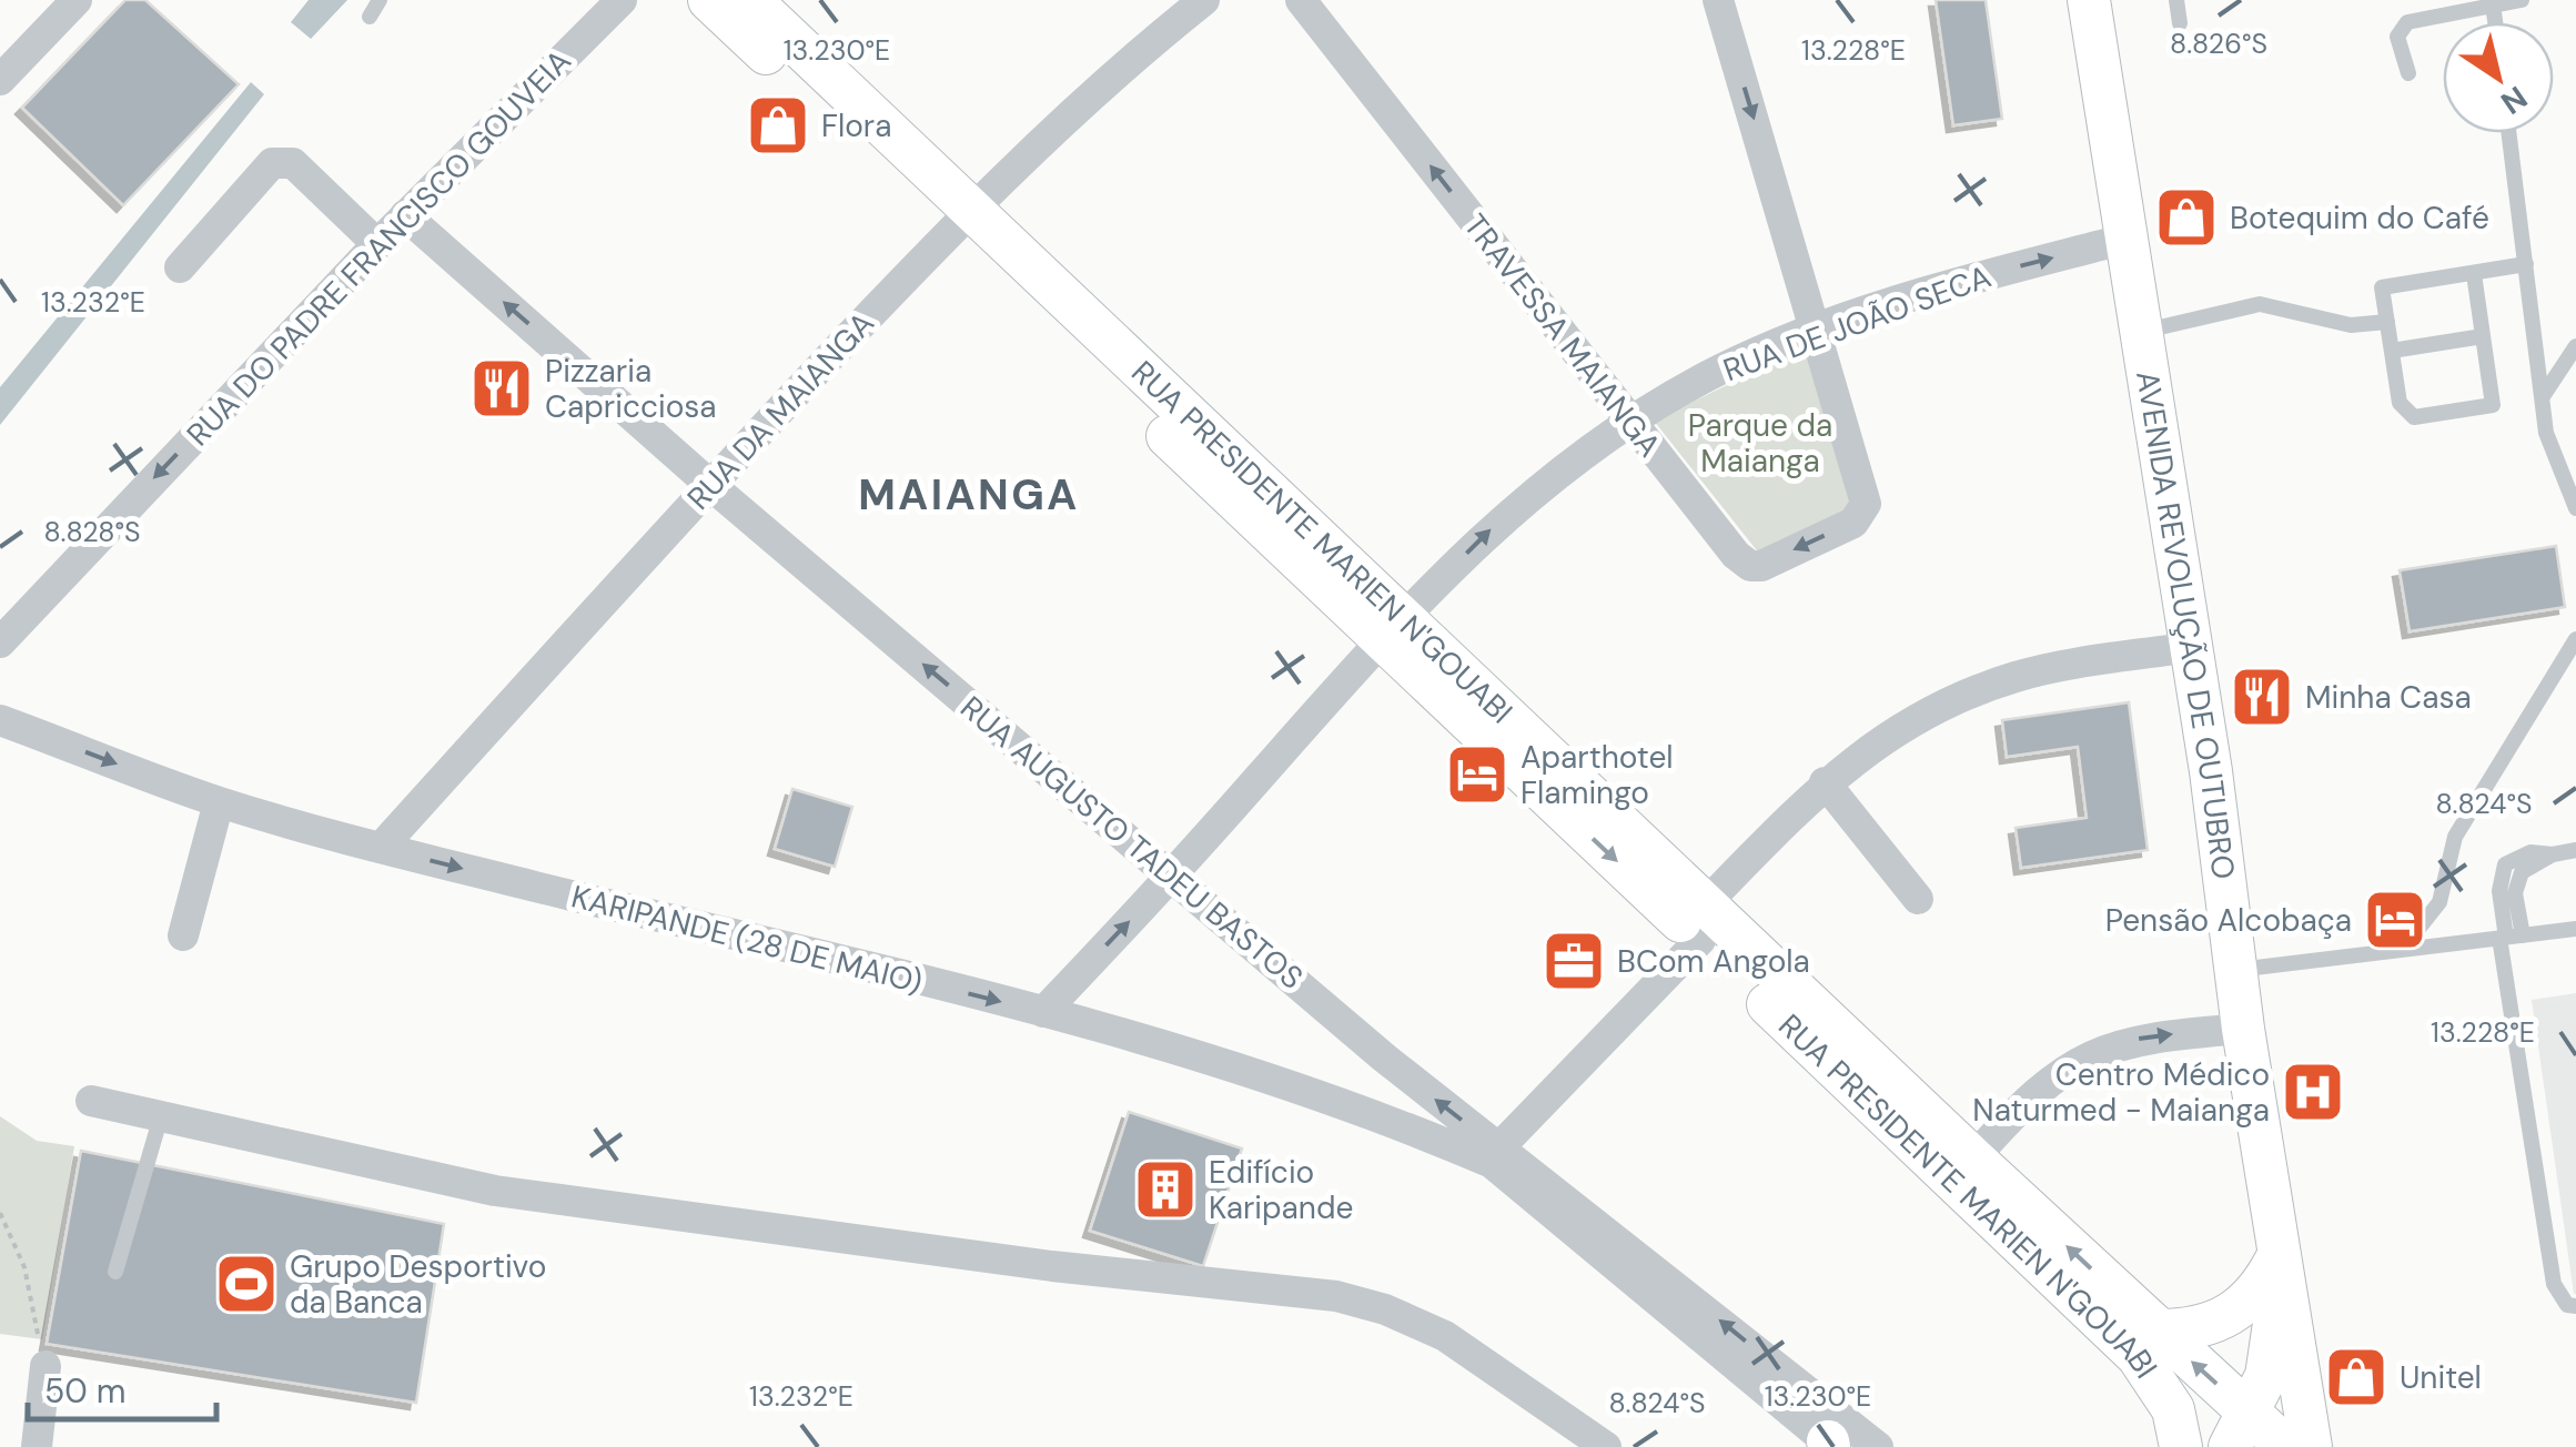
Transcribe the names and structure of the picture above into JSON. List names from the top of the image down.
{
  "streets": {
    "street": [
      "RUA DO PADRE FRANCISCO GOUVEIA",
      "RUA DE JOÃO SECA",
      "TRAVESSA MAIANGA",
      "RUA DA MAIANGA",
      "RUA PRESIDENTE MARIEN N'GOUABI",
      "AVENIDA REVOLUÇÃO DE OUTUBRO",
      "RUA AUGUSTO TADEU BASTOS",
      "KARIPANDE (28 DE MAIO)"
    ]
  },
  "crossings": [
    ["RUA DO PADRE FRANCISCO GOUVEIA", "RUA AUGUSTO TADEU BASTOS"],
    ["RUA DE JOÃO SECA", "TRAVESSA MAIANGA"],
    ["RUA DE JOÃO SECA", "RUA PRESIDENTE MARIEN N'GOUABI"],
    ["RUA DE JOÃO SECA", "AVENIDA REVOLUÇÃO DE OUTUBRO"],
    ["RUA DE JOÃO SECA", "RUA AUGUSTO TADEU BASTOS"],
    ["RUA DE JOÃO SECA", "KARIPANDE (28 DE MAIO)"],
    ["RUA DA MAIANGA", "RUA PRESIDENTE MARIEN N'GOUABI"],
    ["RUA DA MAIANGA", "RUA AUGUSTO TADEU BASTOS"],
    ["RUA DA MAIANGA", "KARIPANDE (28 DE MAIO)"],
    ["RUA AUGUSTO TADEU BASTOS", "KARIPANDE (28 DE MAIO)"]
  ],
  "one_way": [
    "RUA DO PADRE FRANCISCO GOUVEIA",
    "RUA DE JOÃO SECA",
    "RUA AUGUSTO TADEU BASTOS",
    "KARIPANDE (28 DE MAIO)"
  ],
  "districts": ["MAIANGA"],
  "parks": ["Parque da Maianga"],
  "places": {
    "shop": ["Flora", "Botequim do Café", "Unitel"],
    "restaurant": ["Pizzaria Capricciosa", "Minha Casa"],
    "hotel": ["Aparthotel Flamingo", "Pensão Alcobaça"],
    "office": ["BCom Angola"],
    "hospital": ["Centro Médico Naturmed - Maianga"],
    "building": ["Edifício Karipande"],
    "sports": ["Grupo Desportivo da Banca"]
  },
  "scale_bar": "50 m",
  "north": "bottom right",
  "coordinates": [
    "8.826°S",
    "13.230°E",
    "13.228°E",
    "13.232°E",
    "8.828°S",
    "8.824°S"
  ]
}
